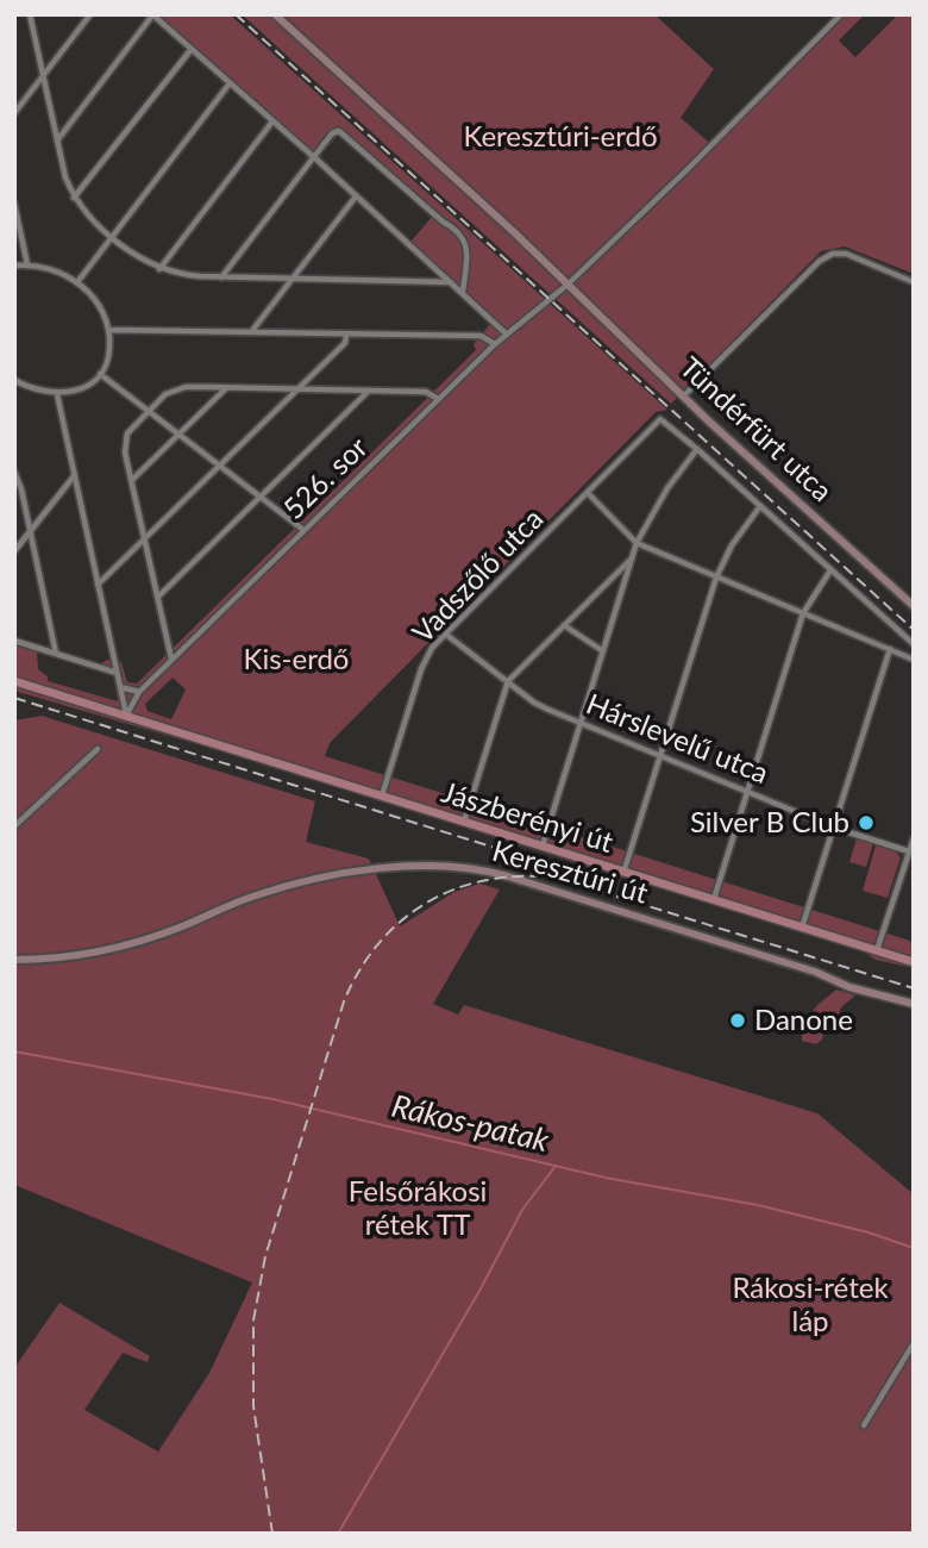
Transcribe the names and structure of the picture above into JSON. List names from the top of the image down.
{
  "streets": {
    "main road": ["Tündérfürt utca", "Jászberényi út", "Keresztúri út"],
    "street": ["526. sor", "Vadszőlő utca", "Hárslevelű utca"]
  },
  "crossings": [
    ["Tündérfürt utca", "526. sor"],
    ["526. sor", "Jászberényi út"],
    ["Vadszőlő utca", "Hárslevelű utca"],
    ["Vadszőlő utca", "Jászberényi út"]
  ],
  "water": ["Rákos-patak"],
  "parks": [
    "Keresztúri-erdő",
    "Kis-erdő",
    "Felsőrákosi rétek TT",
    "Rákosi-rétek láp"
  ],
  "places": ["Silver B Club", "Danone"]
}
